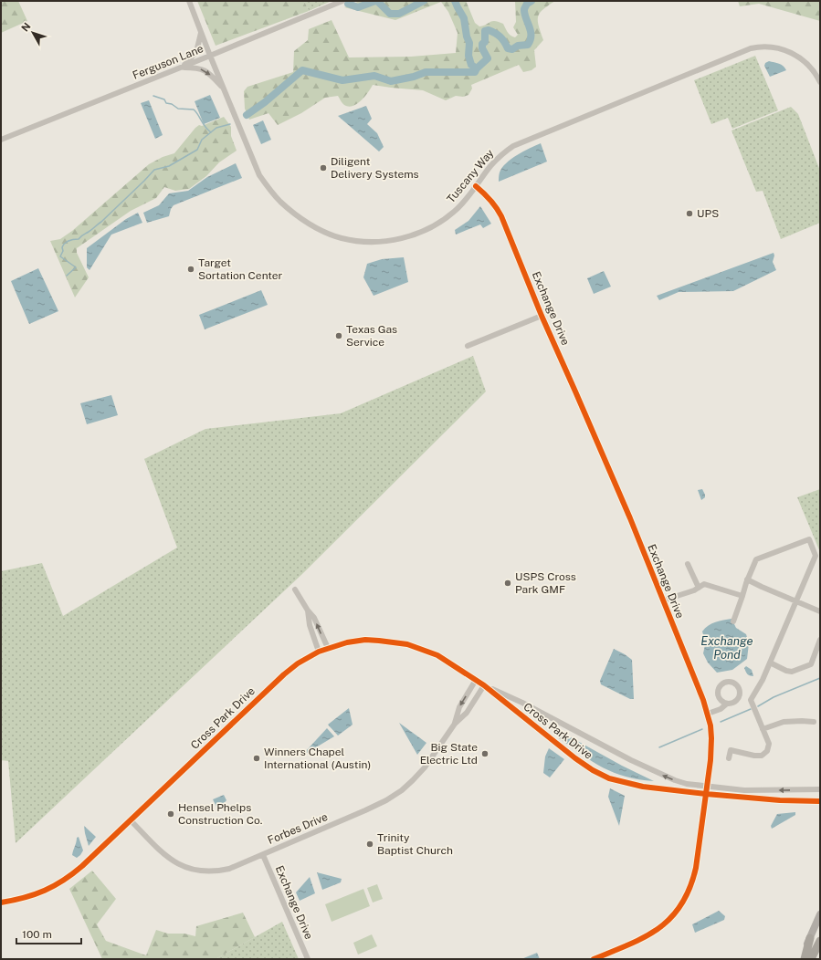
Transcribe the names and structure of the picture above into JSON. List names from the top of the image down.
{
  "streets": {
    "street": [
      "Ferguson Lane",
      "Tuscany Way",
      "Exchange Drive",
      "Cross Park Drive",
      "Forbes Drive"
    ]
  },
  "crossings": [
    ["Ferguson Lane", "Tuscany Way"],
    ["Tuscany Way", "Exchange Drive"],
    ["Exchange Drive", "Cross Park Drive"],
    ["Exchange Drive", "Forbes Drive"],
    ["Cross Park Drive", "Forbes Drive"]
  ],
  "water": ["Exchange Pond"],
  "places": [
    "Diligent Delivery Systems",
    "UPS",
    "Target Sortation Center",
    "Texas Gas Service",
    "USPS Cross Park GMF",
    "Big State Electric Ltd",
    "Winners Chapel International (Austin)",
    "Hensel Phelps Construction Co.",
    "Trinity Baptist Church"
  ],
  "scale_bar": "100 m",
  "north": "top left"
}
